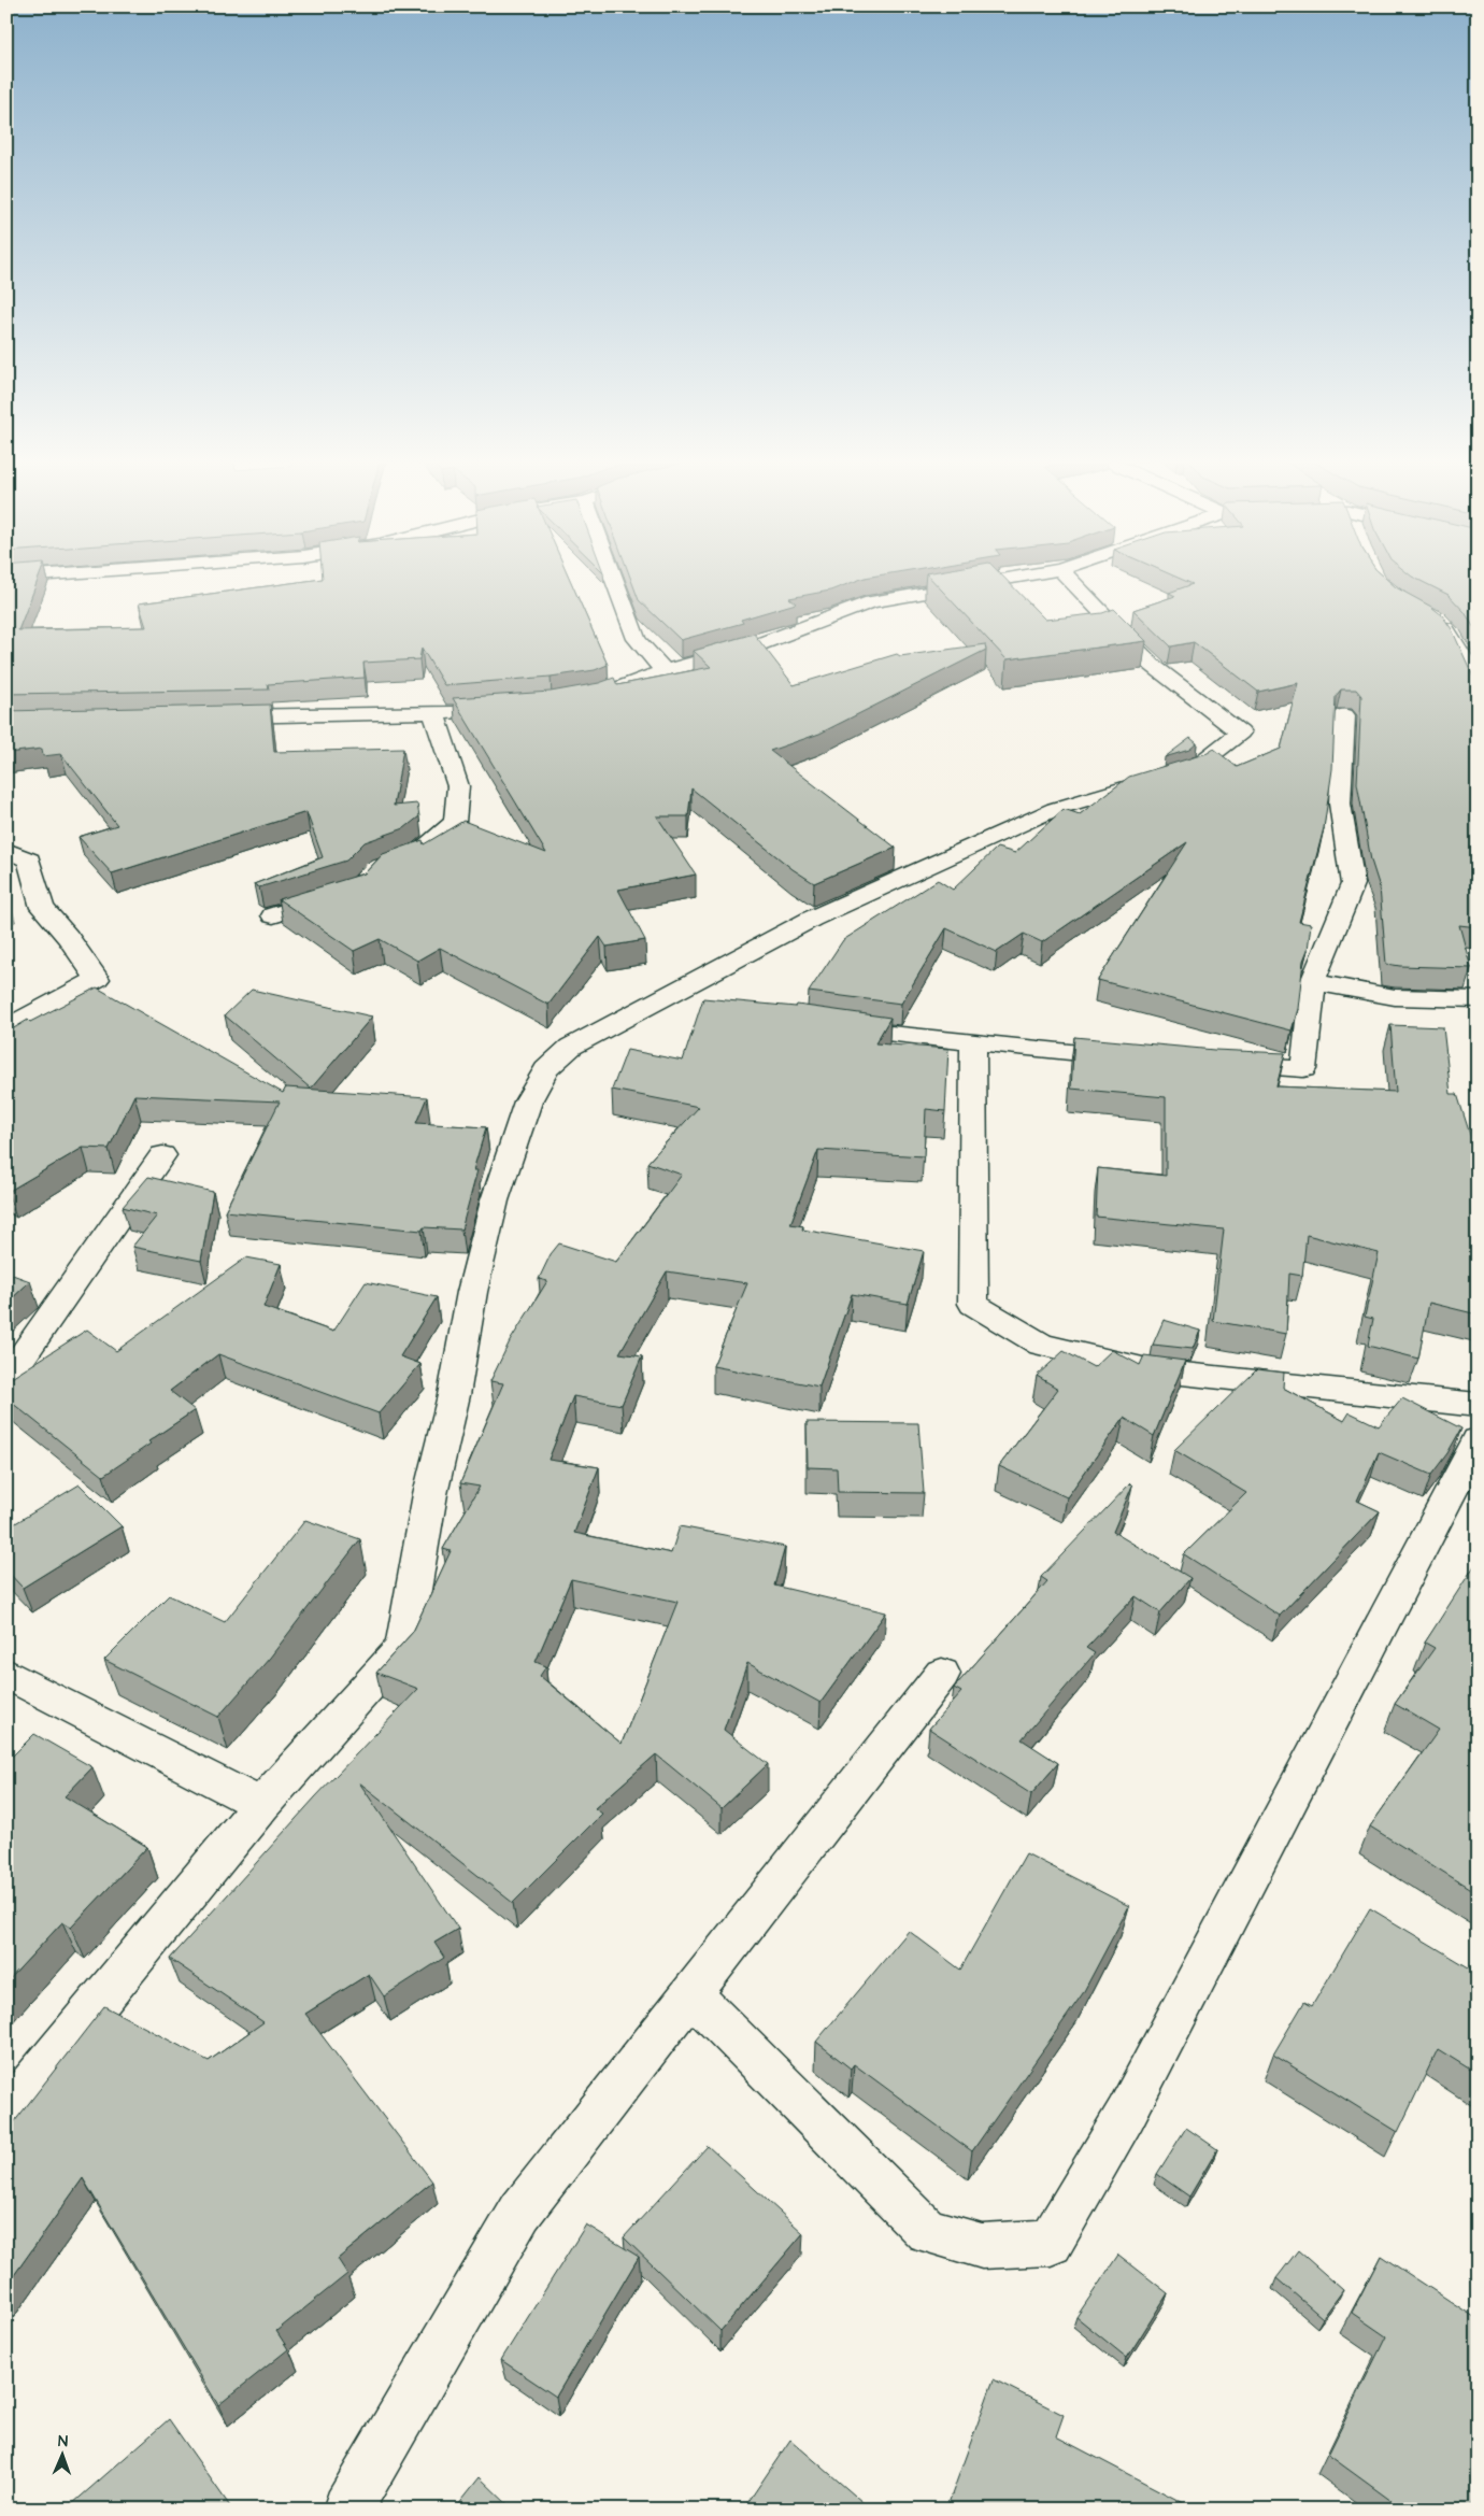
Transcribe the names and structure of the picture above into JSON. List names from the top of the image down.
{
  "north": "top"
}
